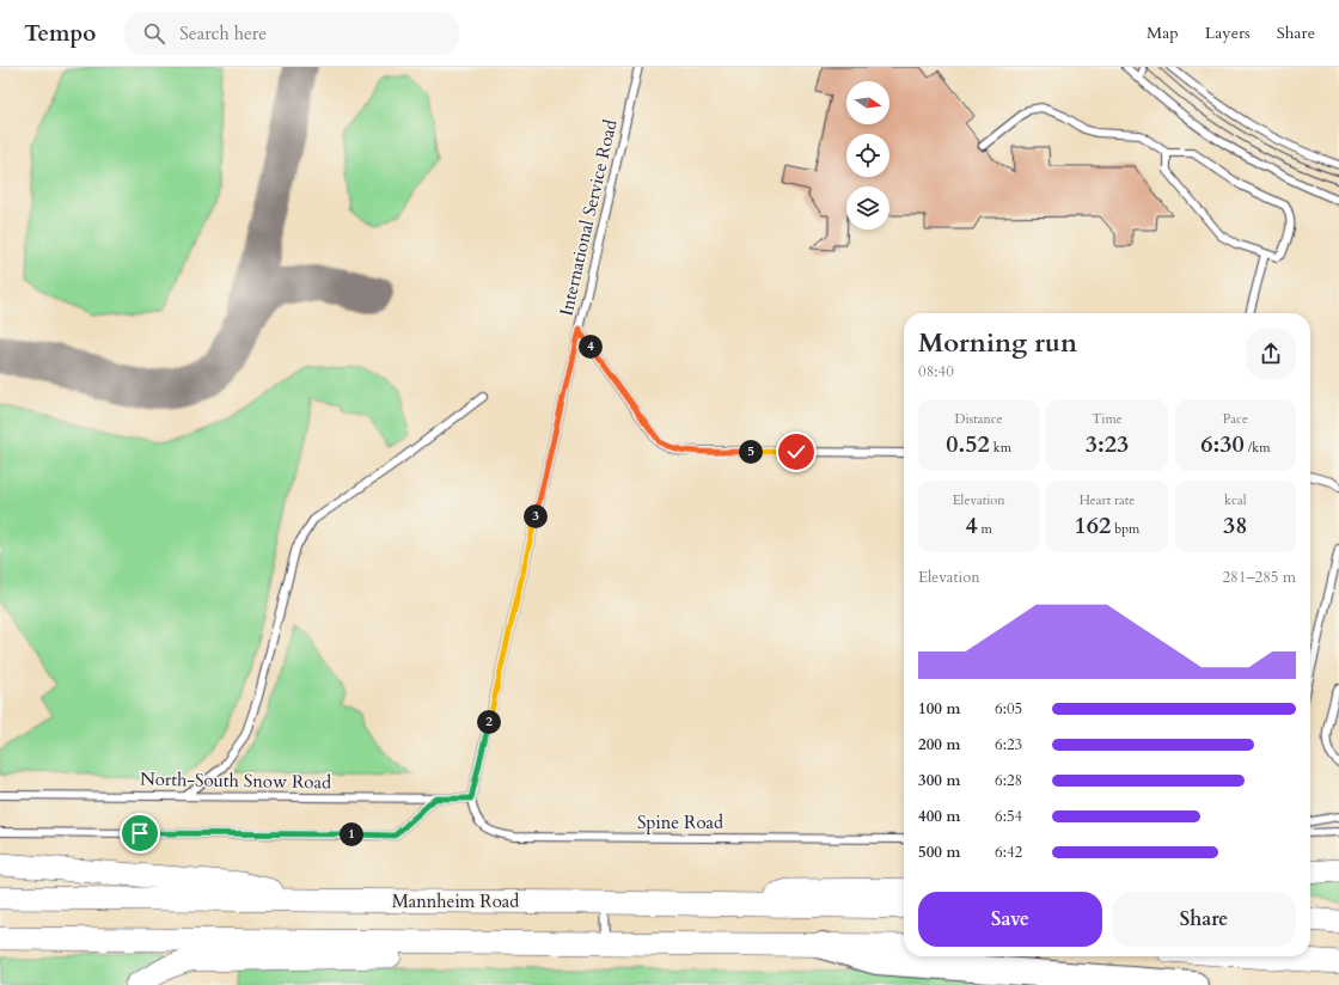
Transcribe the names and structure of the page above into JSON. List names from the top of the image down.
{
  "streets": {
    "main road": ["Mannheim Road"],
    "lane": ["International Service Road", "North-South Snow Road", "Spine Road"]
  },
  "crossings": [
    ["North-South Snow Road", "Spine Road"]
  ],
  "north": "right",
  "page": {
    "header": "Tempo",
    "search": "Search here",
    "nav": ["Map", "Layers", "Share"],
    "heading": ["Morning run", "08:40"],
    "pins": [
      "4",
      "5",
      "3",
      "2",
      "1"
    ],
    "stats": [
      ["Distance", "0.52 km"],
      ["Time", "3:23"],
      ["Pace", "6:30 /km"],
      ["Elevation", "4 m"],
      ["Heart rate", "162 bpm"],
      ["kcal", "38"]
    ],
    "chart": ["Elevation", "281–285 m"],
    "list": [
      {
        "name": "100 m",
        "note": "6:05"
      },
      {
        "name": "200 m",
        "note": "6:23"
      },
      {
        "name": "300 m",
        "note": "6:28"
      },
      {
        "name": "400 m",
        "note": "6:54"
      },
      {
        "name": "500 m",
        "note": "6:42"
      }
    ],
    "buttons": ["Save", "Share"]
  }
}
